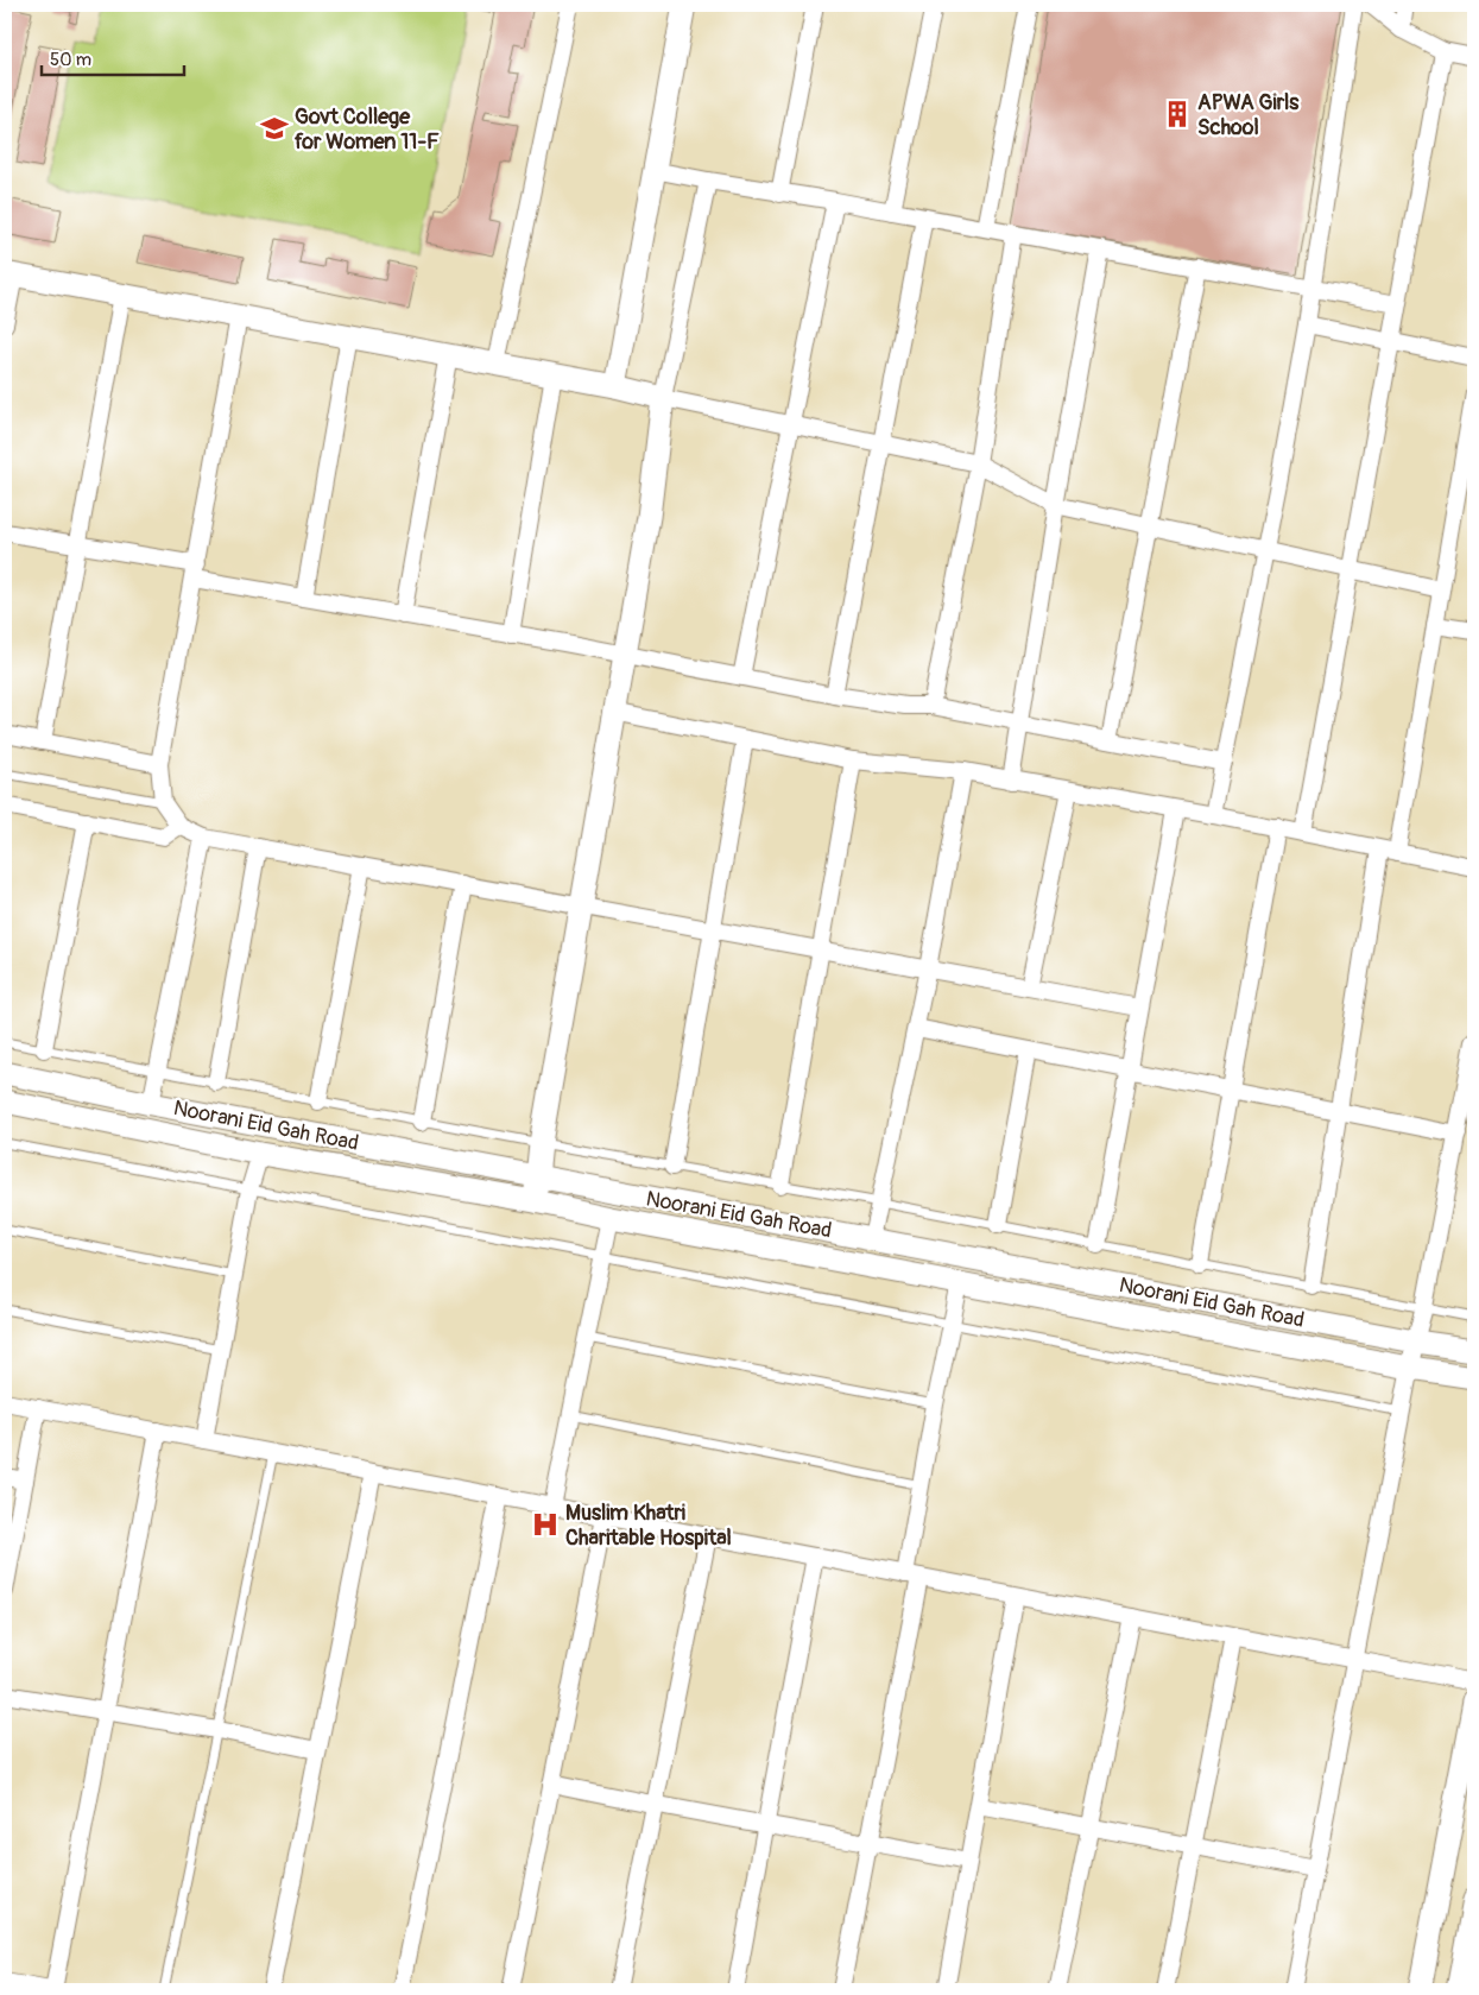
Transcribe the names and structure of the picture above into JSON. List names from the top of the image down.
{
  "streets": {
    "main road": ["Noorani Eid Gah Road"]
  },
  "places": {
    "building": ["APWA Girls School"],
    "school or university": ["Govt College for Women 11-F"],
    "hospital": ["Muslim Khatri Charitable Hospital"]
  },
  "scale_bar": "50 m"
}
